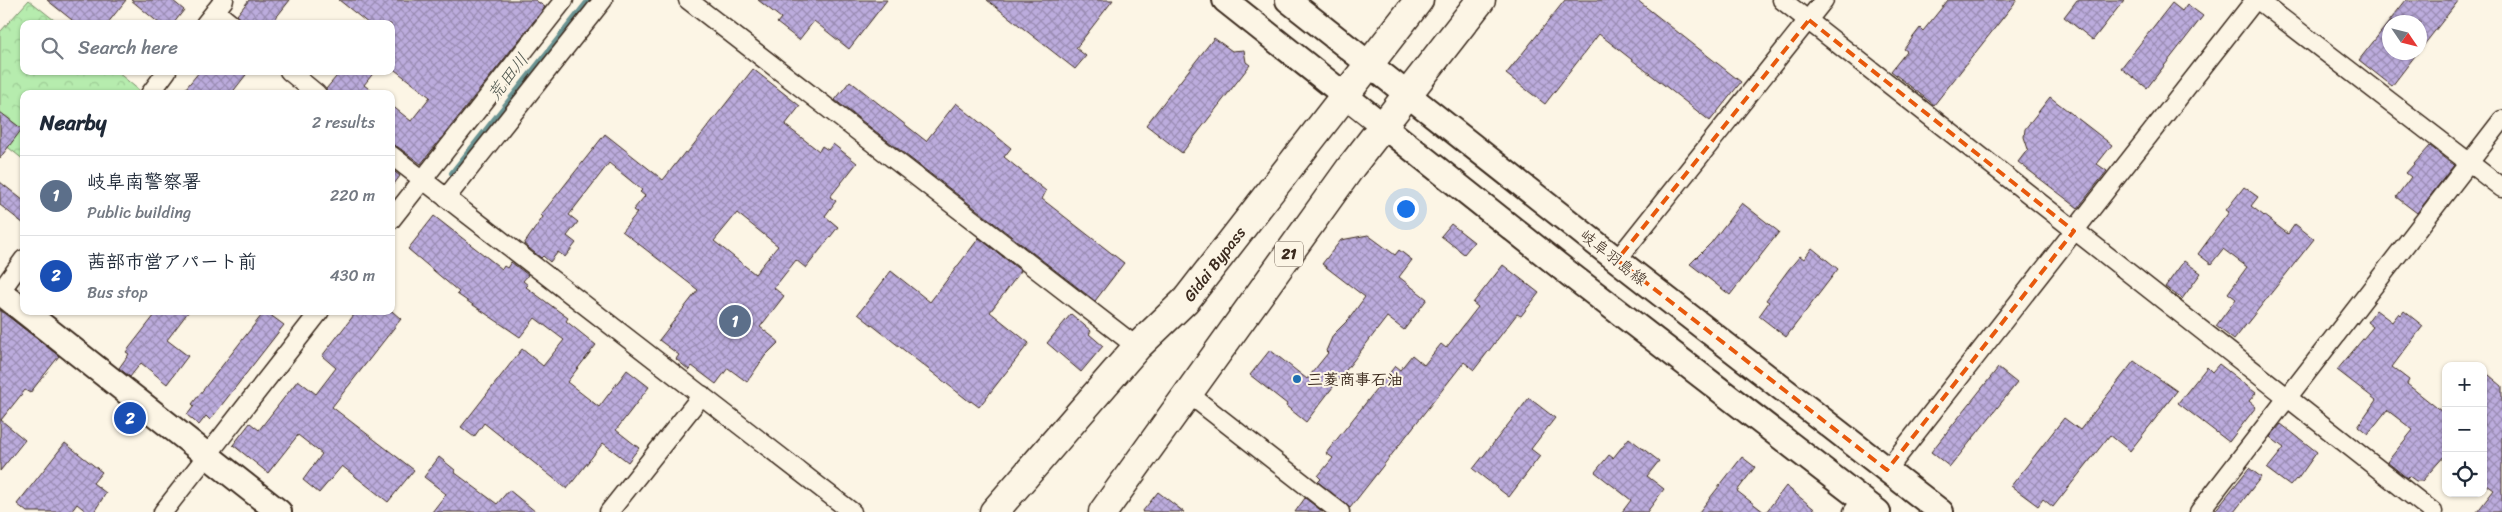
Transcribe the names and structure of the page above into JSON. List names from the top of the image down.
{
  "streets": {
    "highway": ["21", "Gidai Bypass"],
    "main road": ["岐阜羽島線"]
  },
  "crossings": [
    ["21", "岐阜羽島線"],
    ["岐阜羽島線", "Gidai Bypass"]
  ],
  "water": ["荒田川"],
  "places": ["三菱商事石油"],
  "north": "bottom right",
  "page": {
    "search": "Search here",
    "heading": ["Nearby", "2 results"],
    "list": [
      {
        "mark": "1",
        "name": "岐阜南警察署",
        "note": "Public building",
        "value": "220 m"
      },
      {
        "mark": "2",
        "name": "茜部市営アパート前",
        "note": "Bus stop",
        "value": "430 m"
      }
    ],
    "pins": ["1", "2"],
    "map_buttons": ["+", "−"]
  }
}
